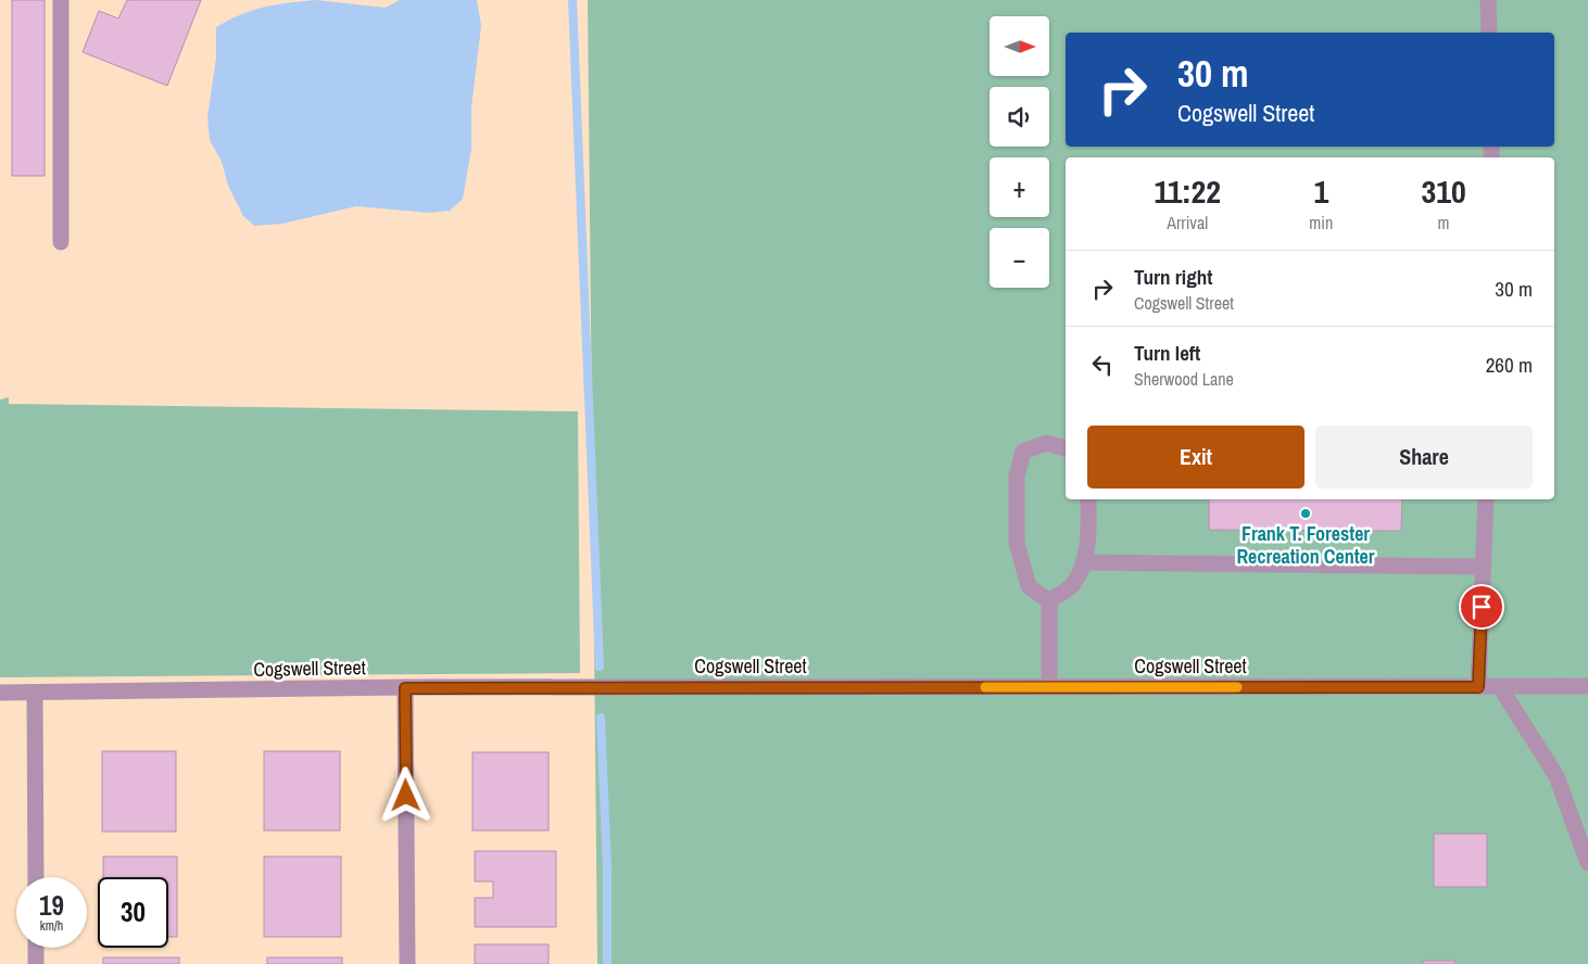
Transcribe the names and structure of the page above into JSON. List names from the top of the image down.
{
  "streets": {
    "street": ["Cogswell Street"]
  },
  "places": ["Frank T. Forester Recreation Center"],
  "north": "right",
  "page": {
    "map_buttons": ["+", "−"],
    "turn": ["30 m", "Cogswell Street"],
    "eta": [
      "11:22",
      "Arrival",
      "1",
      "min",
      "310",
      "m"
    ],
    "list": [
      {
        "name": "Turn right",
        "note": "Cogswell Street",
        "value": "30 m"
      },
      {
        "name": "Turn left",
        "note": "Sherwood Lane",
        "value": "260 m"
      }
    ],
    "buttons": ["Exit", "Share"],
    "speed": "19 km/h",
    "limit": "30"
  }
}
